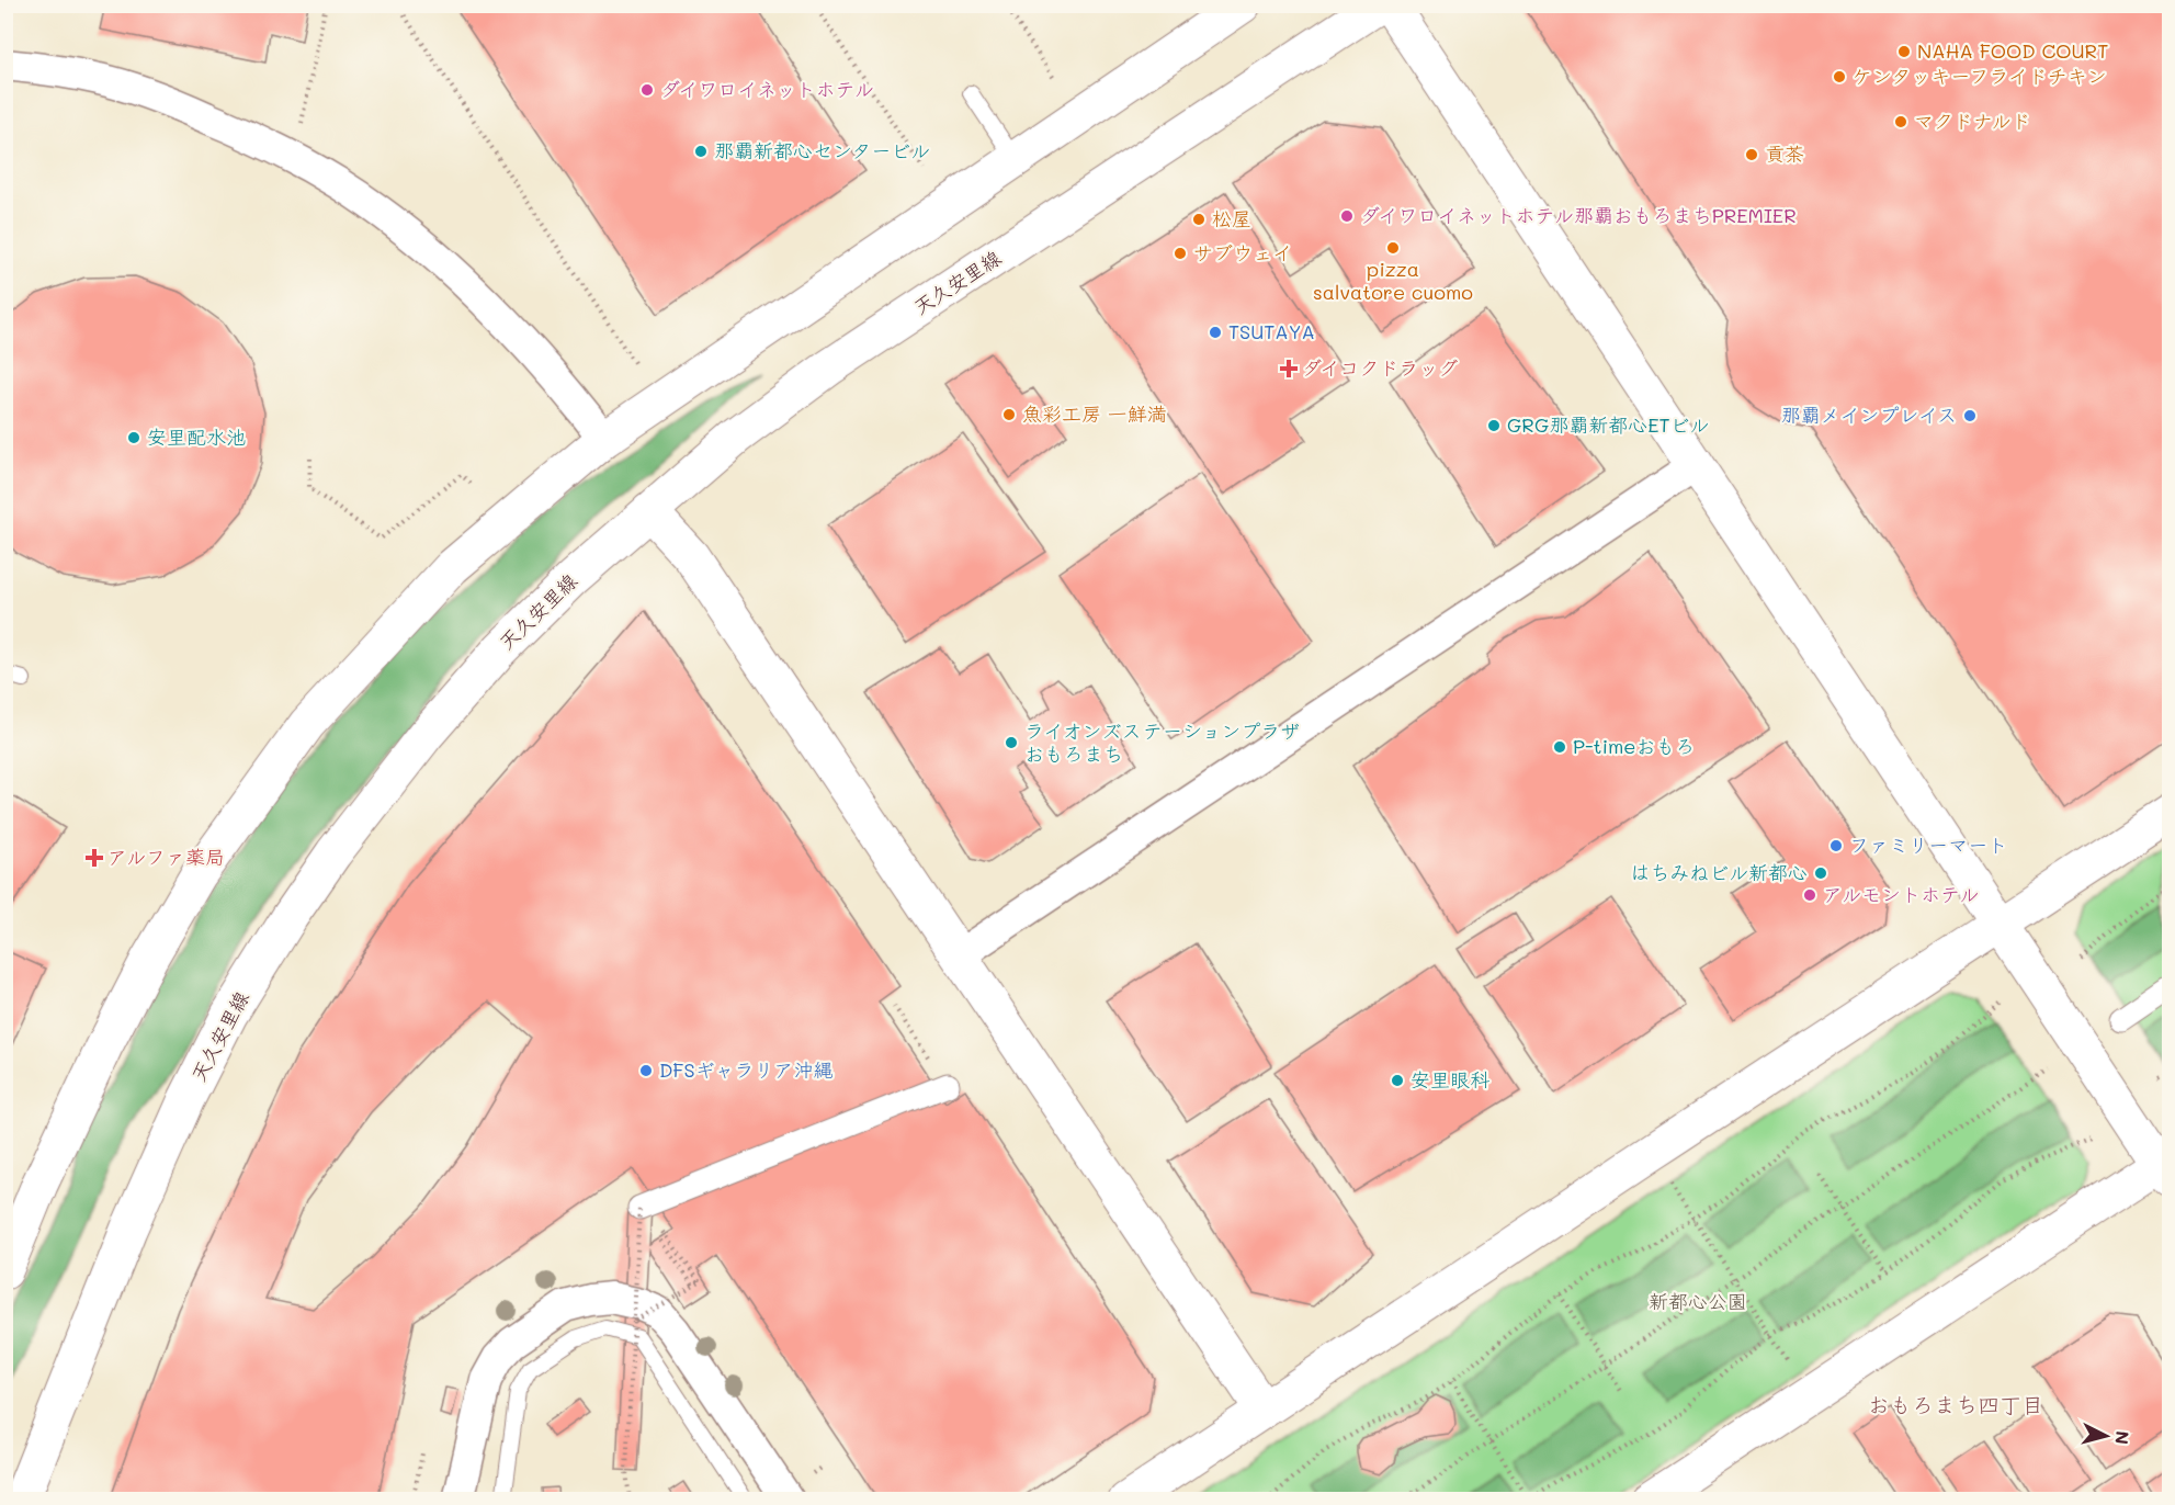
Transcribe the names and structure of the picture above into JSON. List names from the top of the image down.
{
  "streets": {
    "street": ["天久安里線"]
  },
  "districts": ["おもろまち四丁目"],
  "parks": ["新都心公園"],
  "places": {
    "other": [
      "NAHA FOOD COURT",
      "ケンタッキーフライドチキン",
      "ダイワロイネットホテル",
      "マクドナルド",
      "那覇新都心センタービル",
      "貢茶",
      "ダイワロイネットホテル那覇おもろまちPREMIER",
      "松屋",
      "pizza salvatore cuomo",
      "サブウェイ",
      "TSUTAYA",
      "魚彩工房 一鮮満",
      "那覇メインプレイス",
      "GRG那覇新都心ETビル",
      "安里配水池",
      "ライオンズステーションプラザ おもろまち",
      "P-timeおもろ",
      "ファミリーマート",
      "はちみねビル新都心",
      "アルモントホテル",
      "DFSギャラリア沖縄",
      "安里眼科"
    ],
    "health": ["ダイコクドラッグ", "アルファ薬局"]
  },
  "north": "right"
}
